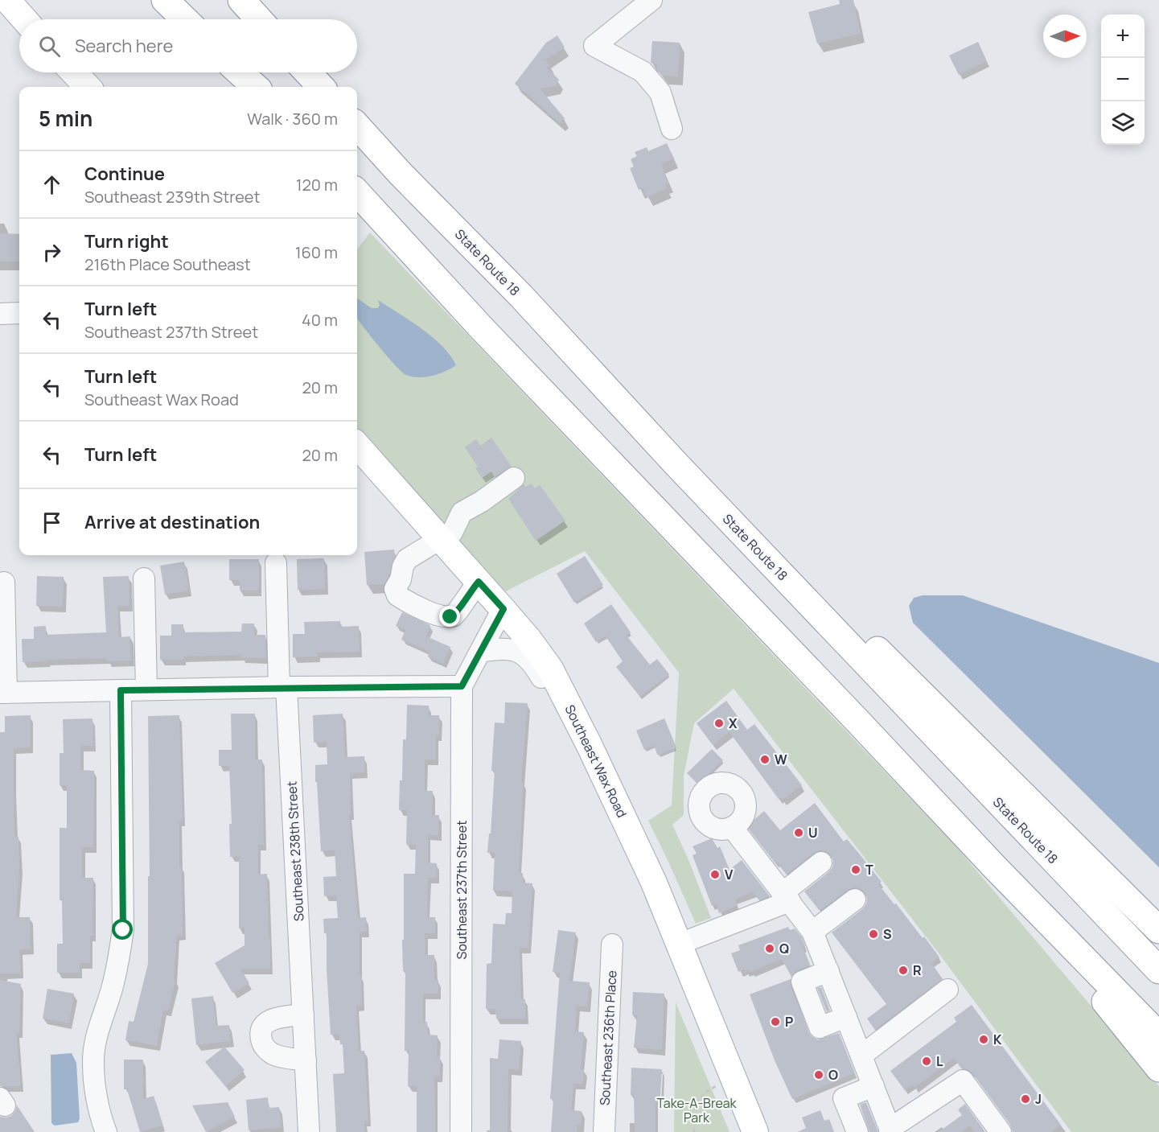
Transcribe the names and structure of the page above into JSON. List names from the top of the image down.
{
  "streets": {
    "highway": ["State Route 18"],
    "main road": ["Southeast Wax Road"],
    "street": ["Southeast 238th Street", "Southeast 237th Street", "Southeast 236th Place"]
  },
  "crossings": [
    ["Southeast Wax Road", "Southeast 237th Street"]
  ],
  "parks": ["Take-A-Break Park"],
  "places": [
    "X",
    "W",
    "U",
    "T",
    "V",
    "S",
    "Q",
    "R",
    "P",
    "K",
    "L",
    "O",
    "J"
  ],
  "north": "right",
  "page": {
    "map_buttons": ["+", "−"],
    "search": "Search here",
    "heading": ["5 min", "Walk · 360 m"],
    "list": [
      ["Continue", "Southeast 239th Street", "120 m"],
      ["Turn right", "216th Place Southeast", "160 m"],
      ["Turn left", "Southeast 237th Street", "40 m"],
      ["Turn left", "Southeast Wax Road", "20 m"],
      ["Turn left", "20 m"],
      "Arrive at destination"
    ]
  }
}
